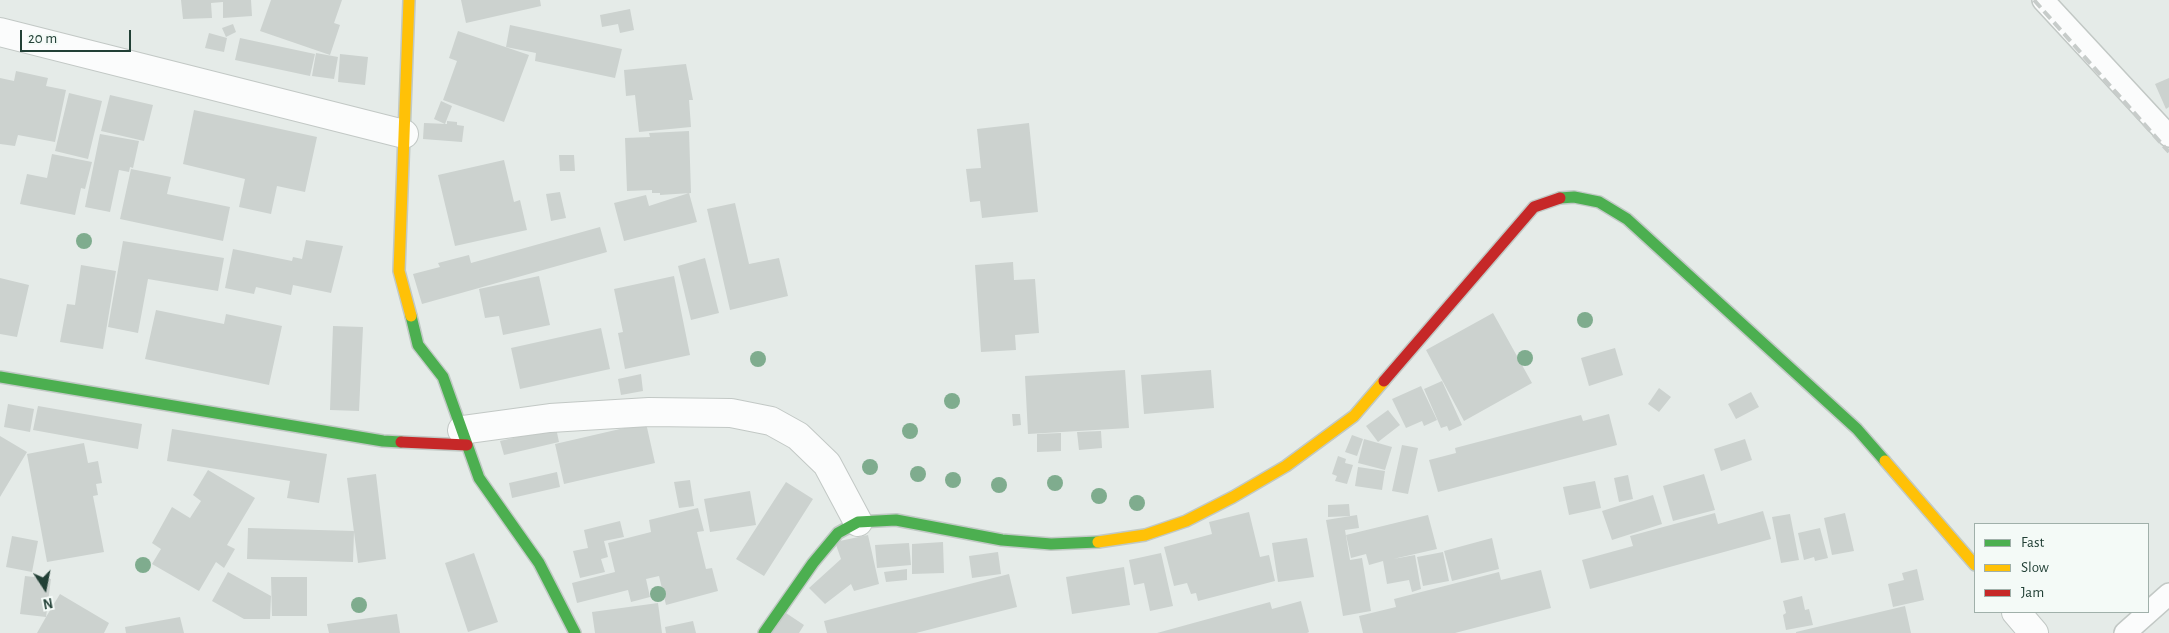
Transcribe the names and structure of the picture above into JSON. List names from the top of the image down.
{
  "legend": ["Fast", "Slow", "Jam"],
  "scale_bar": "20 m",
  "north": "bottom"
}
